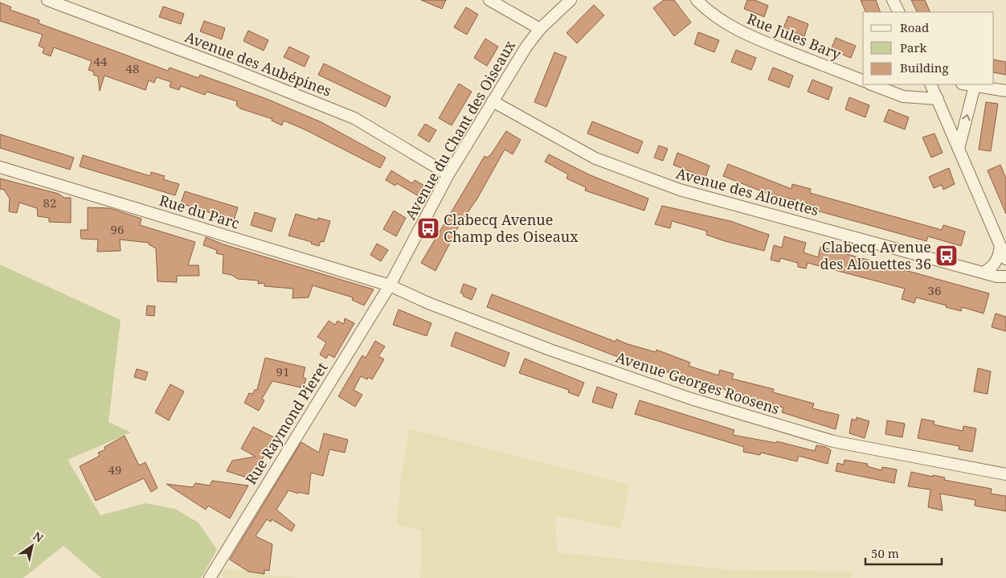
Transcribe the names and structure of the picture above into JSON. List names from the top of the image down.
{
  "streets": {
    "street": [
      "Rue Jules Bary",
      "Avenue des Aubépines",
      "Avenue du Chant des Oiseaux",
      "Avenue des Alouettes",
      "Rue du Parc",
      "Avenue Georges Roosens",
      "Rue Raymond Pieret"
    ]
  },
  "crossings": [
    ["Avenue des Aubépines", "Avenue du Chant des Oiseaux"],
    ["Avenue du Chant des Oiseaux", "Avenue des Alouettes"],
    ["Avenue du Chant des Oiseaux", "Rue du Parc"],
    ["Avenue du Chant des Oiseaux", "Avenue Georges Roosens"],
    ["Avenue du Chant des Oiseaux", "Rue Raymond Pieret"],
    ["Rue du Parc", "Avenue Georges Roosens"],
    ["Rue du Parc", "Rue Raymond Pieret"],
    ["Avenue Georges Roosens", "Rue Raymond Pieret"]
  ],
  "places": {
    "bus stop": ["Clabecq Avenue Champ des Oiseaux", "Clabecq Avenue des Alouettes 36"]
  },
  "house_numbers": [
    "44",
    "48",
    "82",
    "96",
    "36",
    "91",
    "49"
  ],
  "legend": ["Road", "Park", "Building"],
  "scale_bar": "50 m",
  "north": "top right"
}
